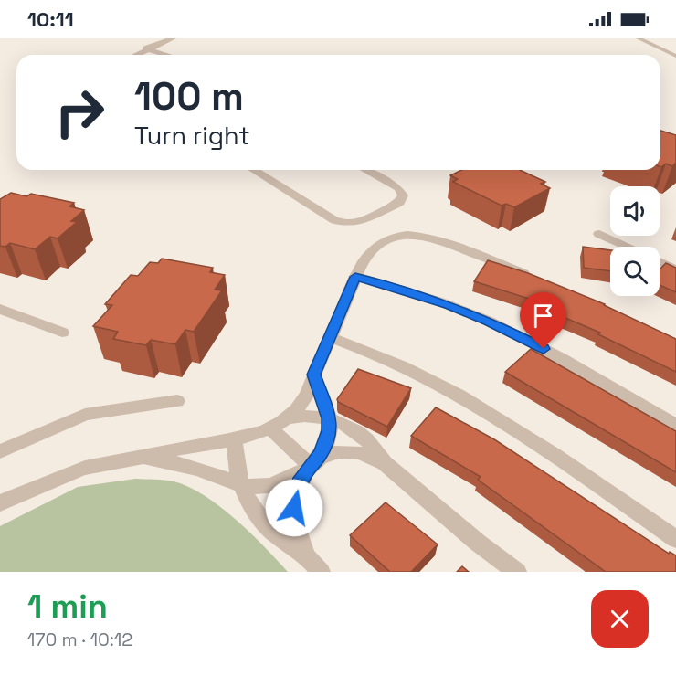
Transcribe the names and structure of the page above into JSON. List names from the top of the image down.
{
  "page": {
    "status": "10:11",
    "turn": ["100 m", "Turn right"],
    "heading": ["1 min", "170 m · 10:12"]
  }
}
